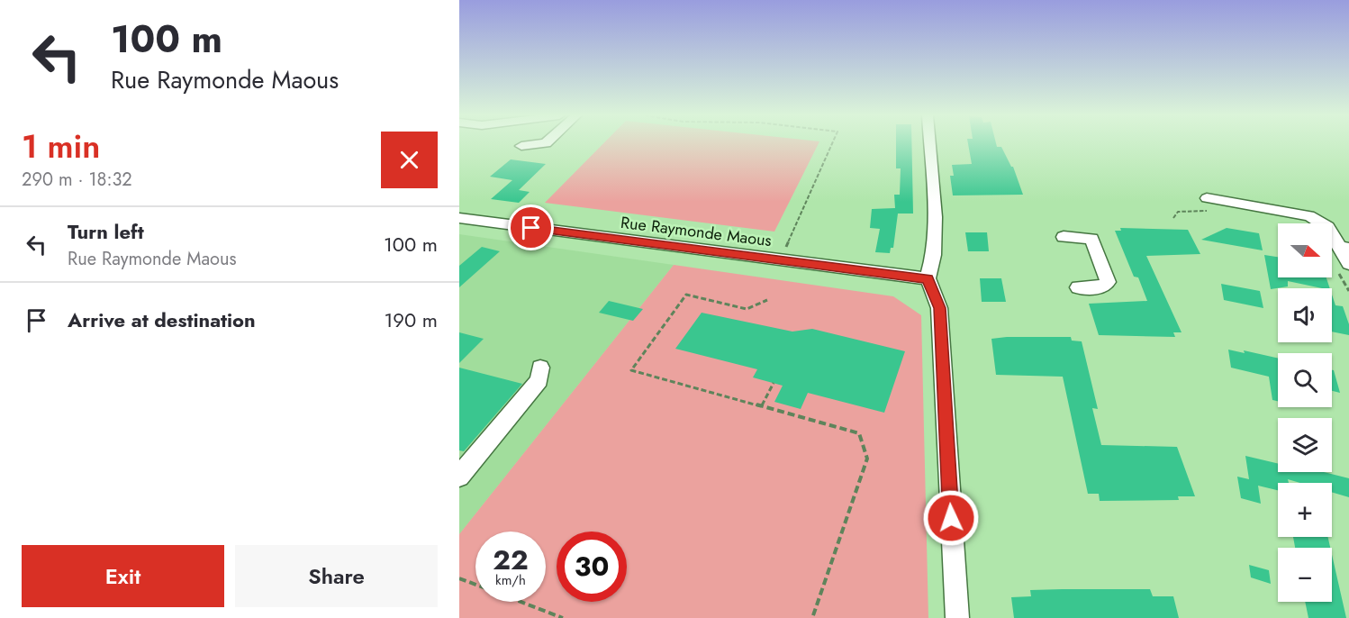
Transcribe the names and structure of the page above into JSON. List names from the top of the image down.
{
  "streets": {
    "street": ["Rue Raymonde Maous"]
  },
  "north": "right",
  "page": {
    "turn": ["100 m", "Rue Raymonde Maous"],
    "heading": ["1 min", "290 m · 18:32"],
    "list": [
      {
        "name": "Turn left",
        "note": "Rue Raymonde Maous",
        "value": "100 m"
      },
      {
        "name": "Arrive at destination",
        "value": "190 m"
      }
    ],
    "map_buttons": ["+", "−"],
    "speed": "22 km/h",
    "limit": "30",
    "buttons": ["Exit", "Share"]
  }
}
